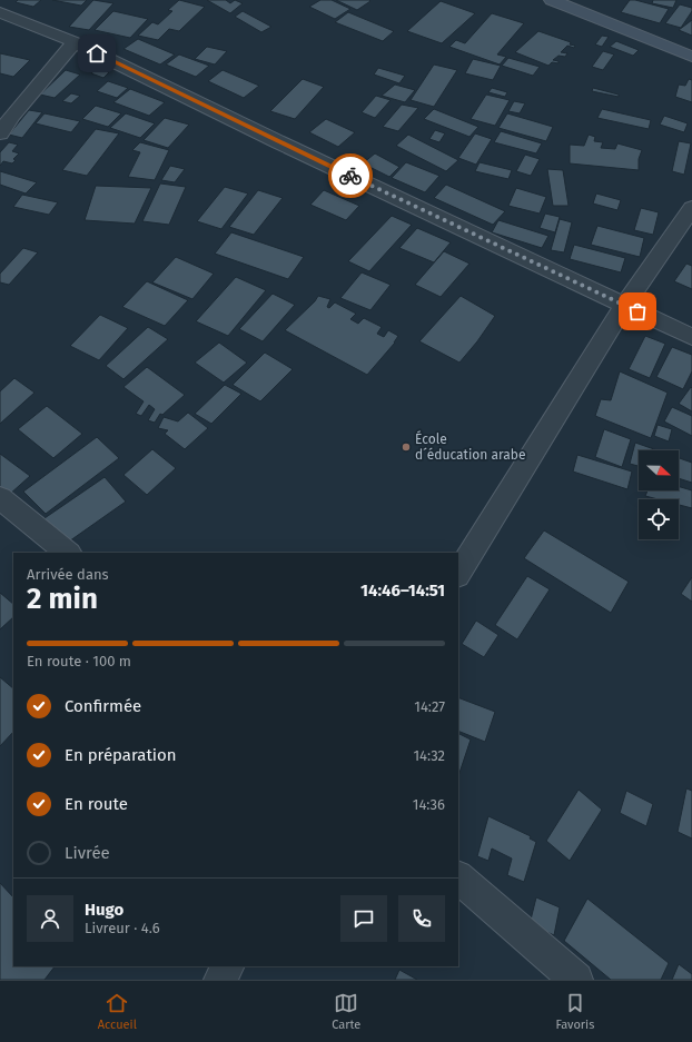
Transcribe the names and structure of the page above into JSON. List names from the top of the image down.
{
  "places": ["École d´éducation arabe"],
  "north": "right",
  "page": {
    "heading": ["2 min", "Arrivée dans", "14:46–14:51"],
    "panel": ["Hugo", "Livreur · 4.6"],
    "bar": "En route · 100 m",
    "list": [
      ["Confirmée", "14:27"],
      ["En préparation", "14:32"],
      ["En route", "14:36"],
      "Livrée"
    ],
    "tabs": ["Accueil", "Carte", "Favoris"]
  }
}
